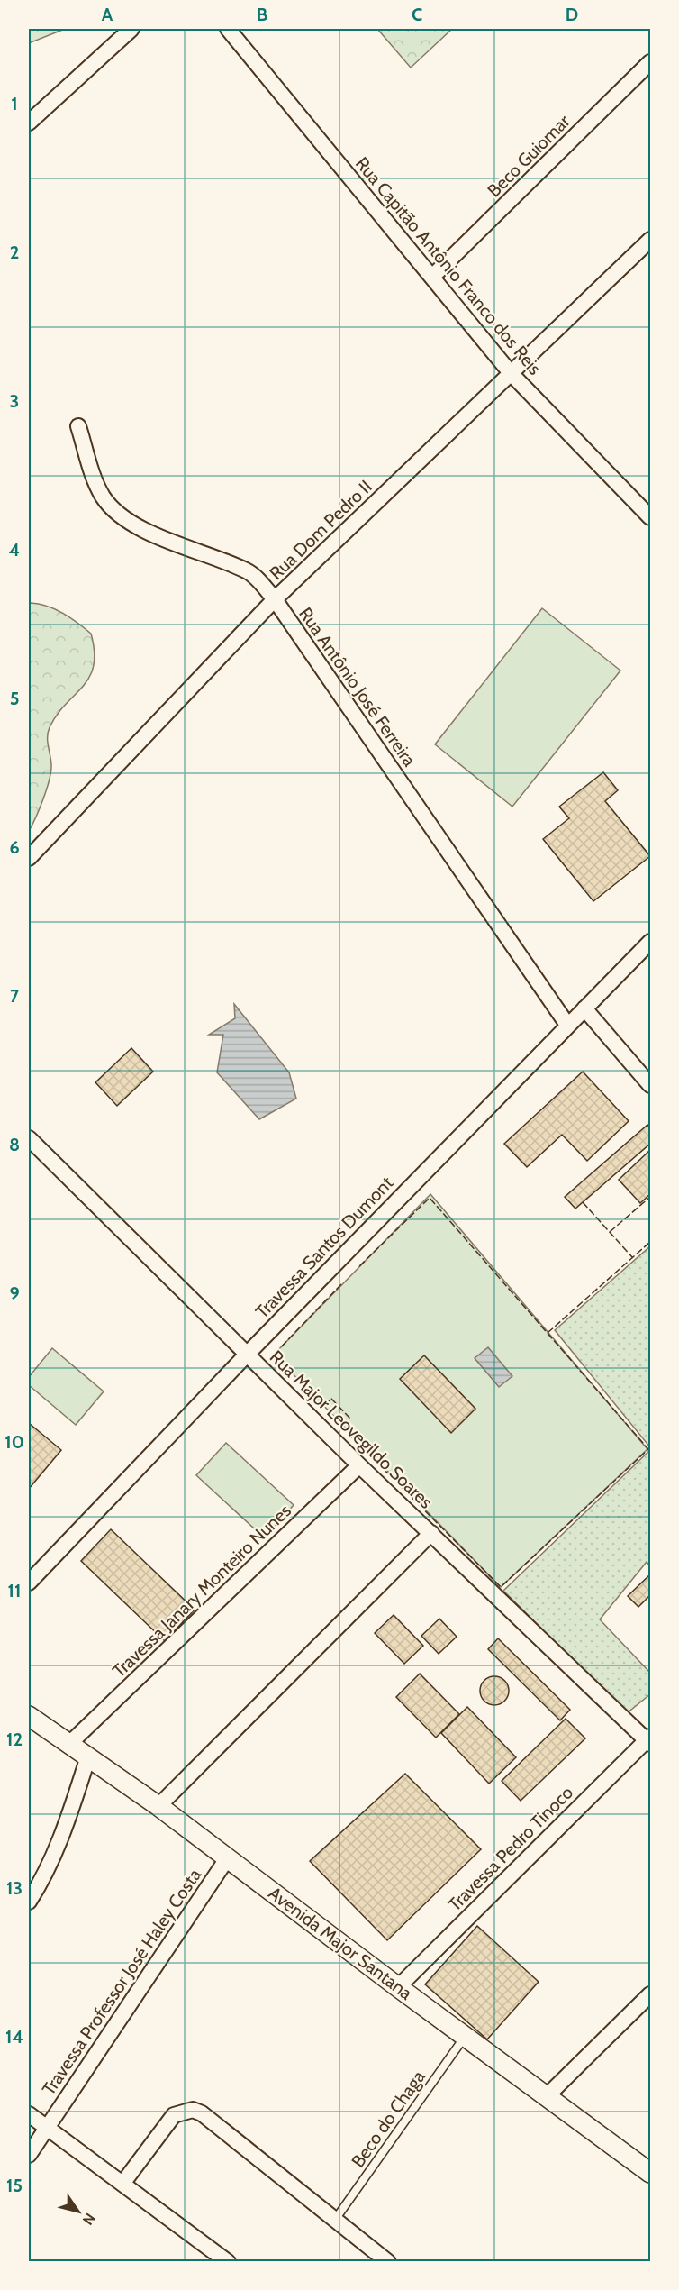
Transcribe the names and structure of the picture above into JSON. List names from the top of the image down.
{
  "streets": {
    "street": [
      "Beco Guiomar",
      "Rua Capitão Antônio Franco dos Reis",
      "Rua Dom Pedro II",
      "Rua Antônio José Ferreira",
      "Travessa Santos Dumont",
      "Rua Major Leovegildo Soares",
      "Travessa Janary Monteiro Nunes",
      "Travessa Pedro Tinoco",
      "Avenida Major Santana",
      "Travessa Professor José Haley Costa"
    ],
    "lane": ["Beco do Chaga"]
  },
  "crossings": [
    ["Beco Guiomar", "Rua Capitão Antônio Franco dos Reis"],
    ["Rua Capitão Antônio Franco dos Reis", "Rua Dom Pedro II"],
    ["Rua Dom Pedro II", "Rua Antônio José Ferreira"],
    ["Rua Antônio José Ferreira", "Travessa Santos Dumont"],
    ["Travessa Santos Dumont", "Rua Major Leovegildo Soares"],
    ["Rua Major Leovegildo Soares", "Travessa Janary Monteiro Nunes"],
    ["Rua Major Leovegildo Soares", "Travessa Pedro Tinoco"],
    ["Travessa Janary Monteiro Nunes", "Avenida Major Santana"],
    ["Travessa Pedro Tinoco", "Avenida Major Santana"],
    ["Avenida Major Santana", "Travessa Professor José Haley Costa"],
    ["Avenida Major Santana", "Beco do Chaga"]
  ],
  "north": "bottom right",
  "grid": {
    "columns": [
      "A",
      "B",
      "C",
      "D"
    ],
    "rows": [
      "1",
      "2",
      "3",
      "4",
      "5",
      "6",
      "7",
      "8",
      "9",
      "10",
      "11",
      "12",
      "13",
      "14",
      "15"
    ]
  }
}
